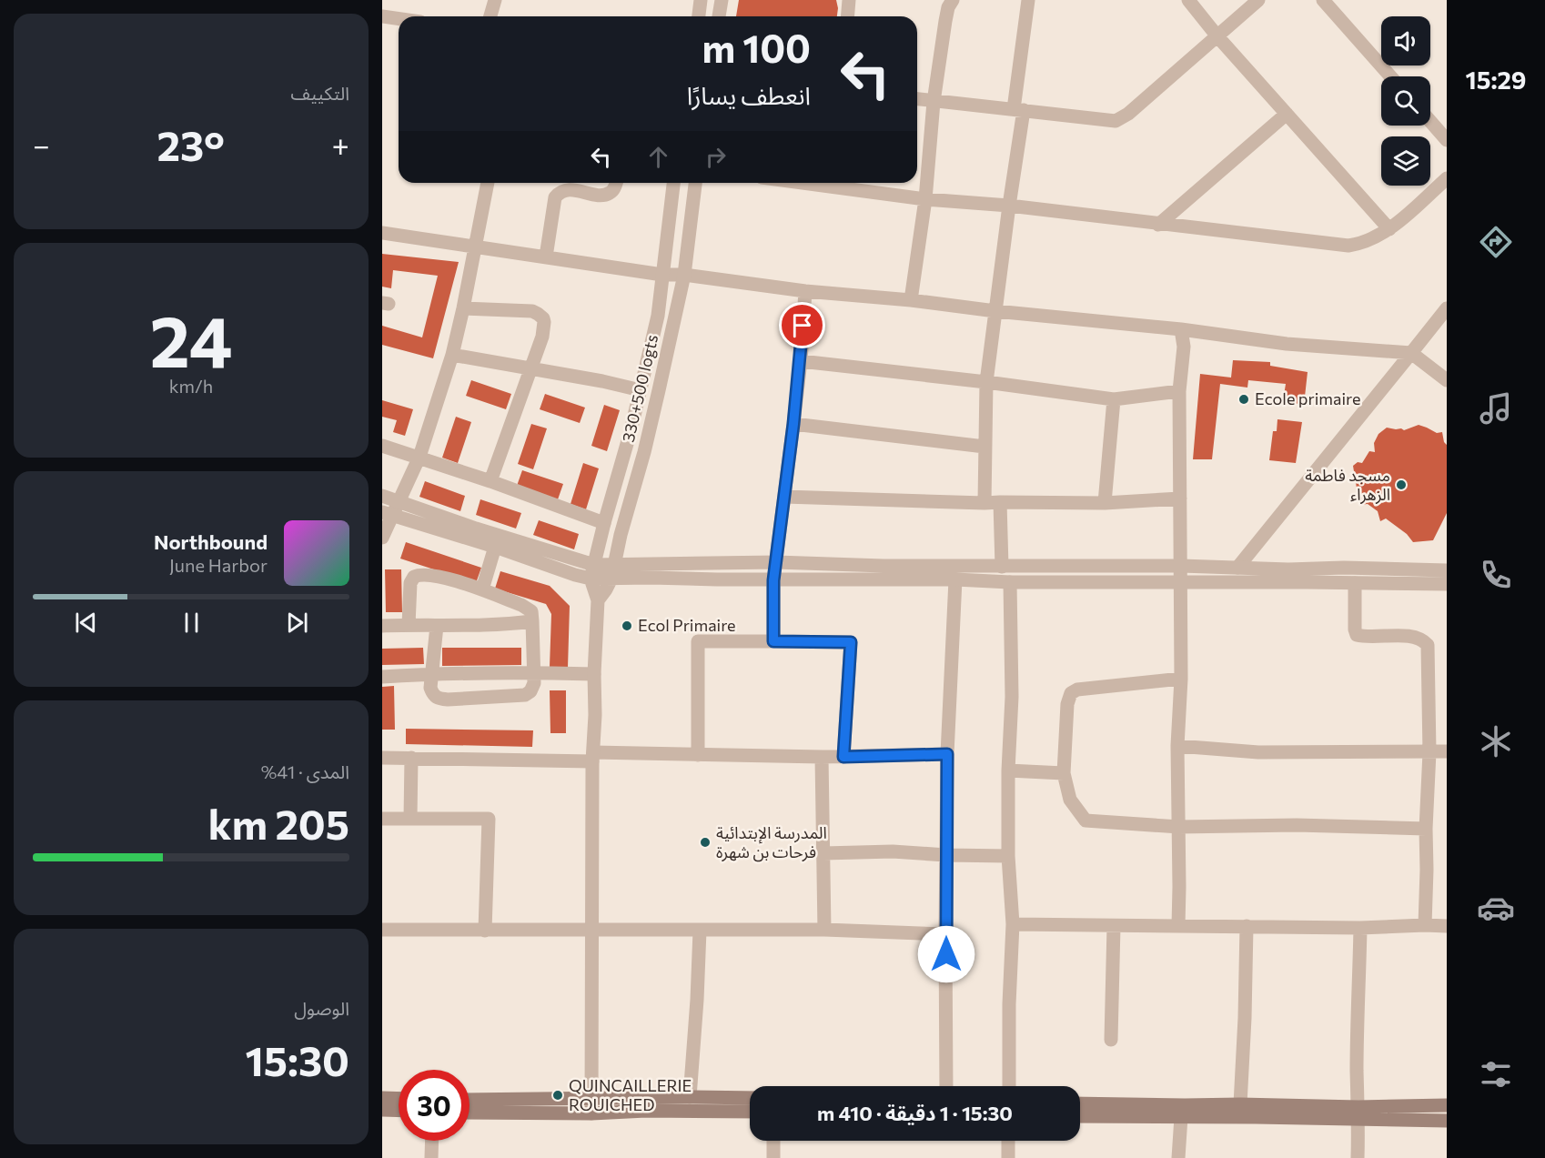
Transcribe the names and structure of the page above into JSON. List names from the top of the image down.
{
  "streets": {
    "street": ["330+500 logts"]
  },
  "places": [
    "Ecole primaire",
    "مسجد فاطمة الزهراء",
    "Ecol Primaire",
    "المدرسة الإبتدائية فرحات بن شهرة",
    "QUINCAILLERIE ROUICHED"
  ],
  "page": {
    "tabs": "15:29",
    "tile": [
      "التكييف",
      ["24", "km/h"],
      ["المدى · 41%", "205 km"],
      ["الوصول", "15:30"]
    ],
    "turn": ["100 m", "انعطف يسارًا"],
    "heat": ["−", "23°", "+"],
    "song": ["Northbound", "June Harbor"],
    "limit": "30",
    "trip": "15:30 · 1 دقيقة · 410 m"
  }
}
